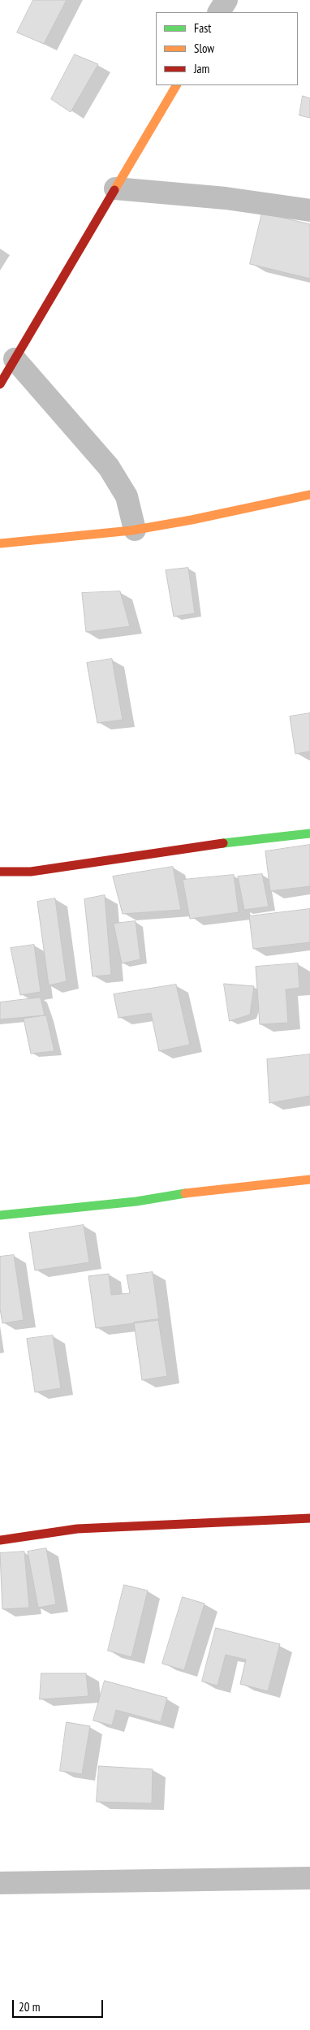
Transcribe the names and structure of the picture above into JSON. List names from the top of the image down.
{
  "legend": ["Fast", "Slow", "Jam"],
  "scale_bar": "20 m"
}
